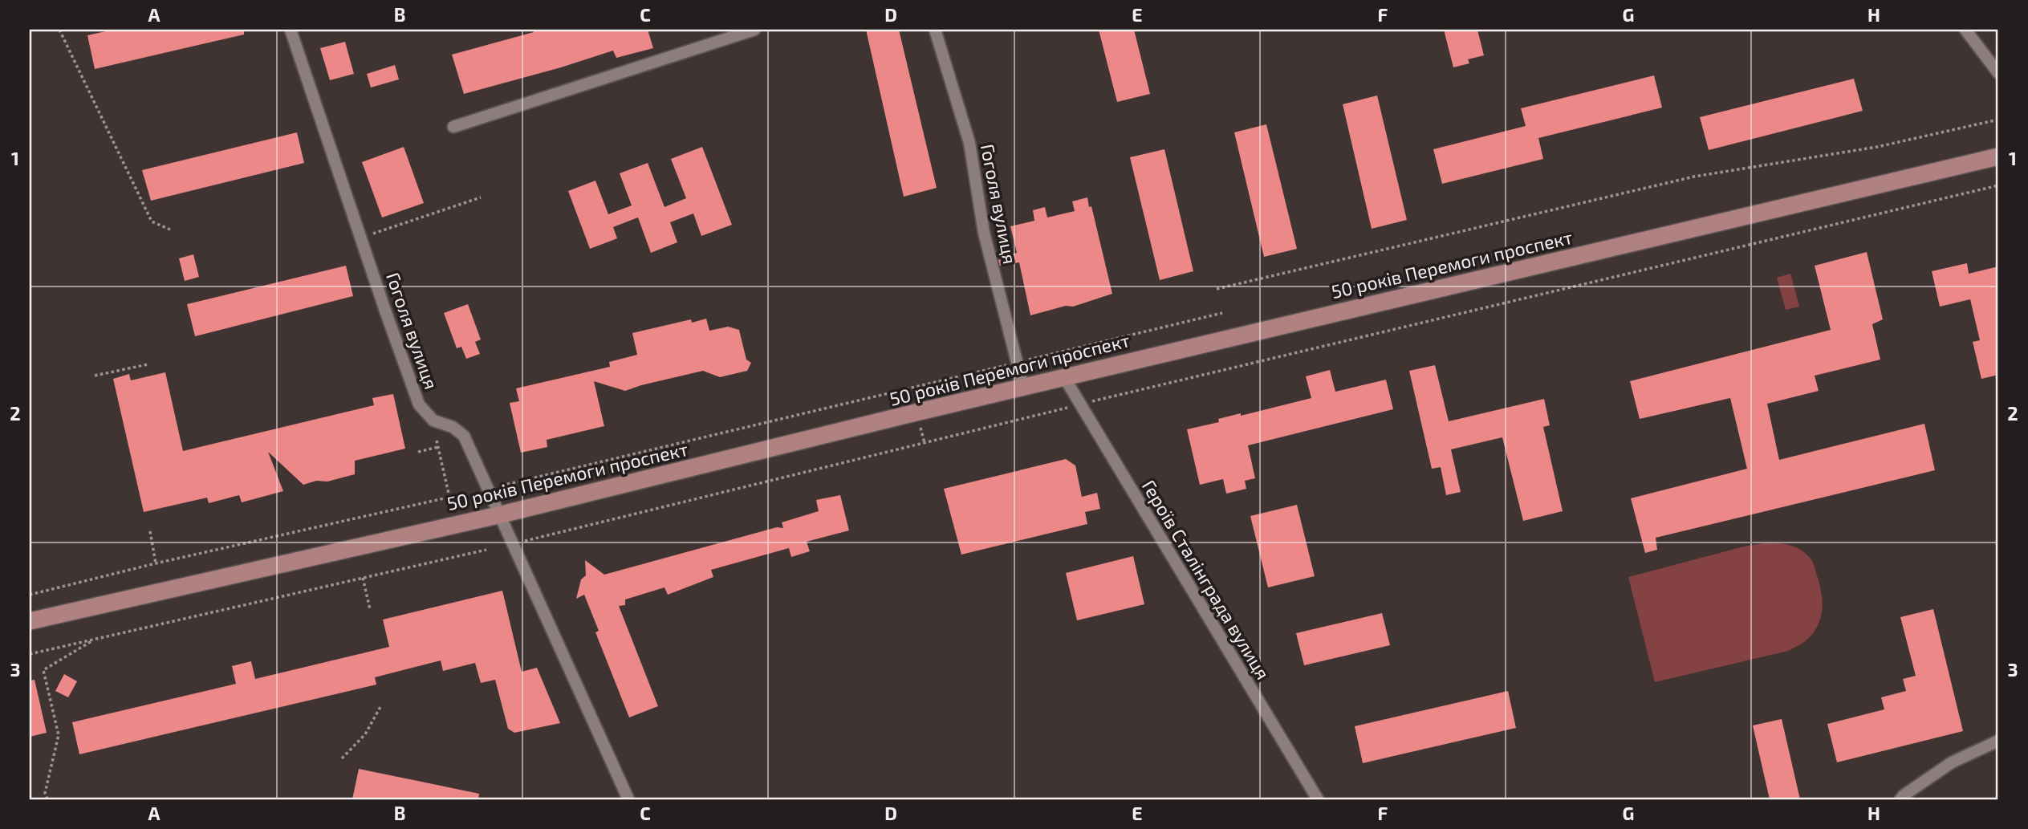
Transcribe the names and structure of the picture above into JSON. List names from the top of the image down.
{
  "streets": {
    "main road": ["50 років Перемоги проспект"],
    "street": ["Гоголя вулиця", "Героїв Сталінграда вулиця"]
  },
  "crossings": [
    ["Гоголя вулиця", "50 років Перемоги проспект"],
    ["50 років Перемоги проспект", "Героїв Сталінграда вулиця"]
  ],
  "grid": {
    "columns": [
      "A",
      "B",
      "C",
      "D",
      "E",
      "F",
      "G",
      "H"
    ],
    "rows": ["1", "2", "3"]
  }
}
